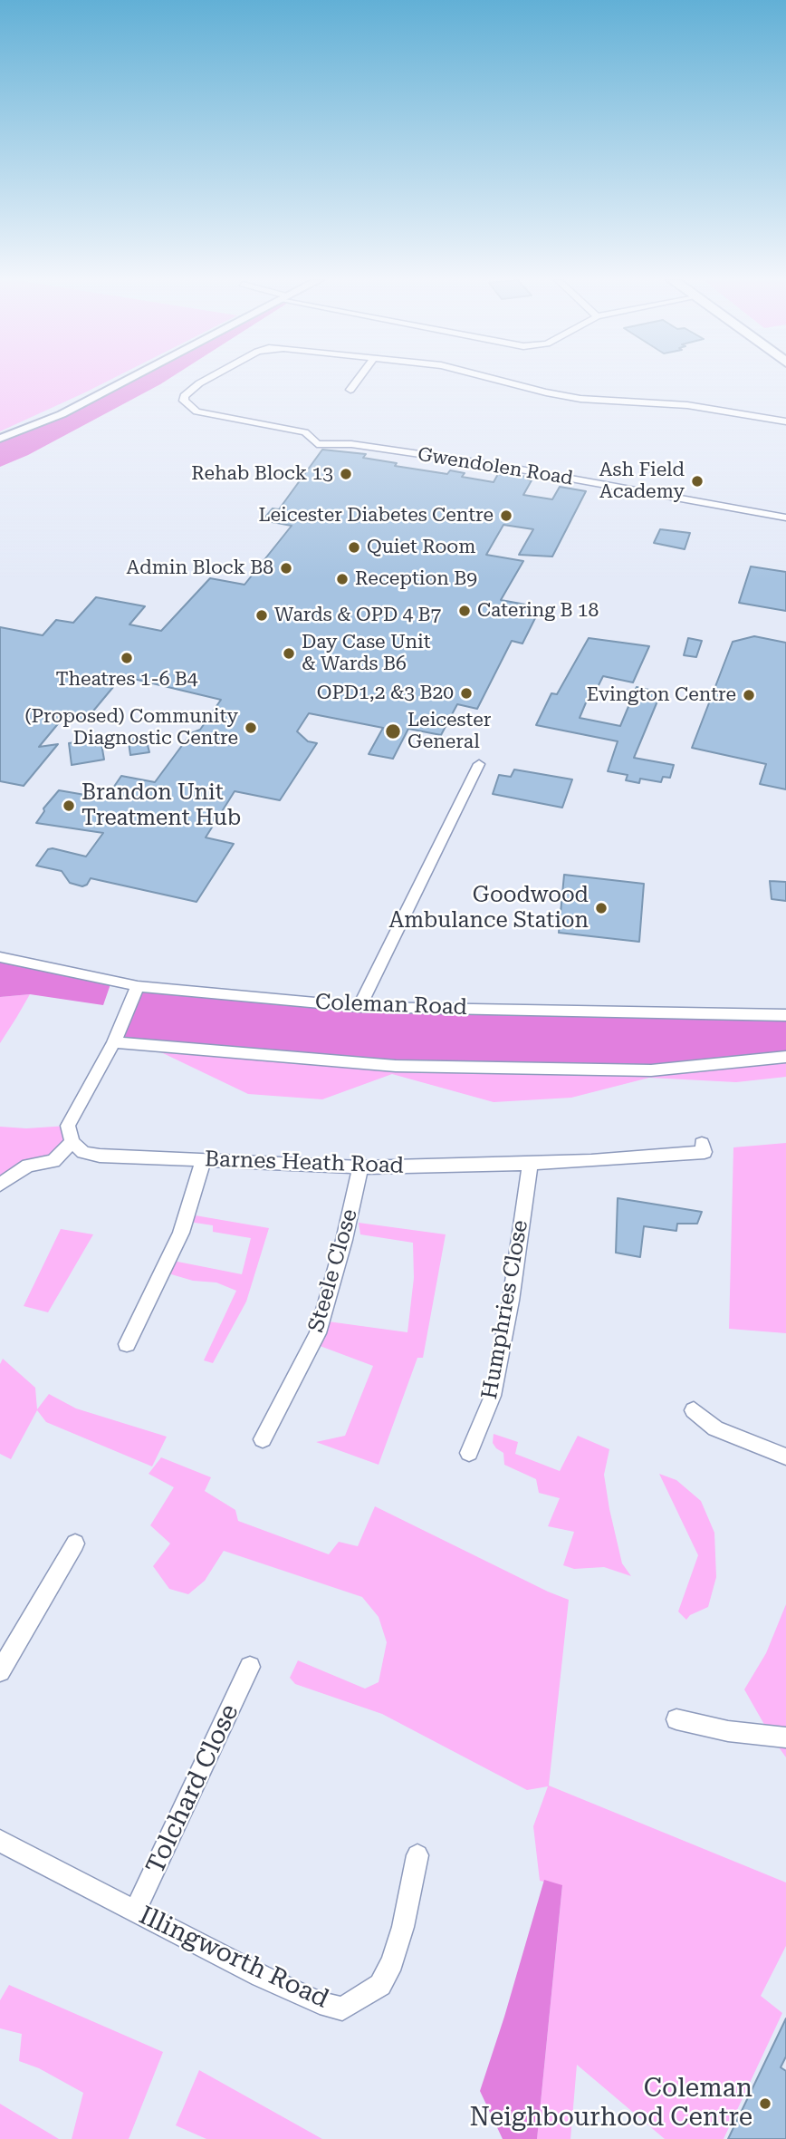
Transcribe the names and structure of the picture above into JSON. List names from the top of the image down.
{
  "streets": {
    "street": [
      "Gwendolen Road",
      "Coleman Road",
      "Barnes Heath Road",
      "Steele Close",
      "Humphries Close",
      "Tolchard Close",
      "Illingworth Road"
    ]
  },
  "crossings": [
    ["Barnes Heath Road", "Steele Close"],
    ["Barnes Heath Road", "Humphries Close"],
    ["Tolchard Close", "Illingworth Road"]
  ],
  "places": [
    "Rehab Block 13",
    "Ash Field Academy",
    "Leicester Diabetes Centre",
    "Quiet Room",
    "Admin Block B8",
    "Reception B9",
    "Catering B 18",
    "Wards & OPD 4 B7",
    "Day Case Unit & Wards B6",
    "Theatres 1-6 B4",
    "OPD1,2 &3 B20",
    "Evington Centre",
    "(Proposed) Community Diagnostic Centre",
    "Leicester General",
    "Brandon Unit Treatment Hub",
    "Goodwood Ambulance Station",
    "Coleman Neighbourhood Centre"
  ]
}
